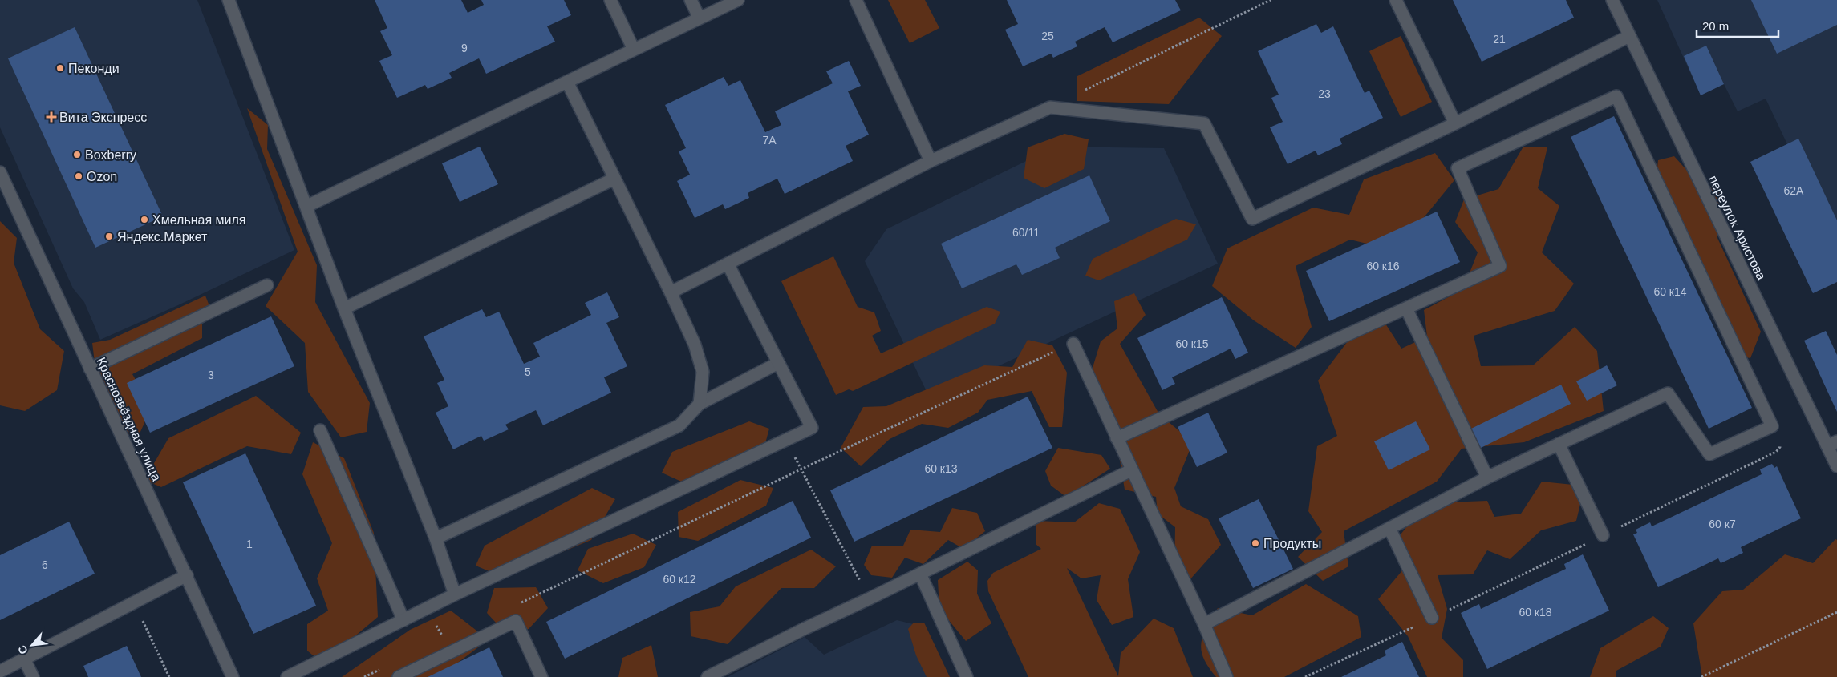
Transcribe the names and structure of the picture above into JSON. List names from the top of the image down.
{
  "streets": {
    "street": ["переулок Аристова", "Краснозвёздная улица"]
  },
  "places": {
    "other": [
      "Пеконди",
      "Boxberry",
      "Ozon",
      "Хмельная миля",
      "Яндекс.Маркет",
      "Продукты"
    ],
    "health": ["Вита Экспресс"]
  },
  "house_numbers": [
    "25",
    "21",
    "9",
    "23",
    "7А",
    "62А",
    "60/11",
    "60 к16",
    "60 к14",
    "60 к15",
    "5",
    "3",
    "60 к13",
    "60 к7",
    "1",
    "6",
    "60 к12",
    "60 к18"
  ],
  "scale_bar": "20 m",
  "north": "bottom left"
}
